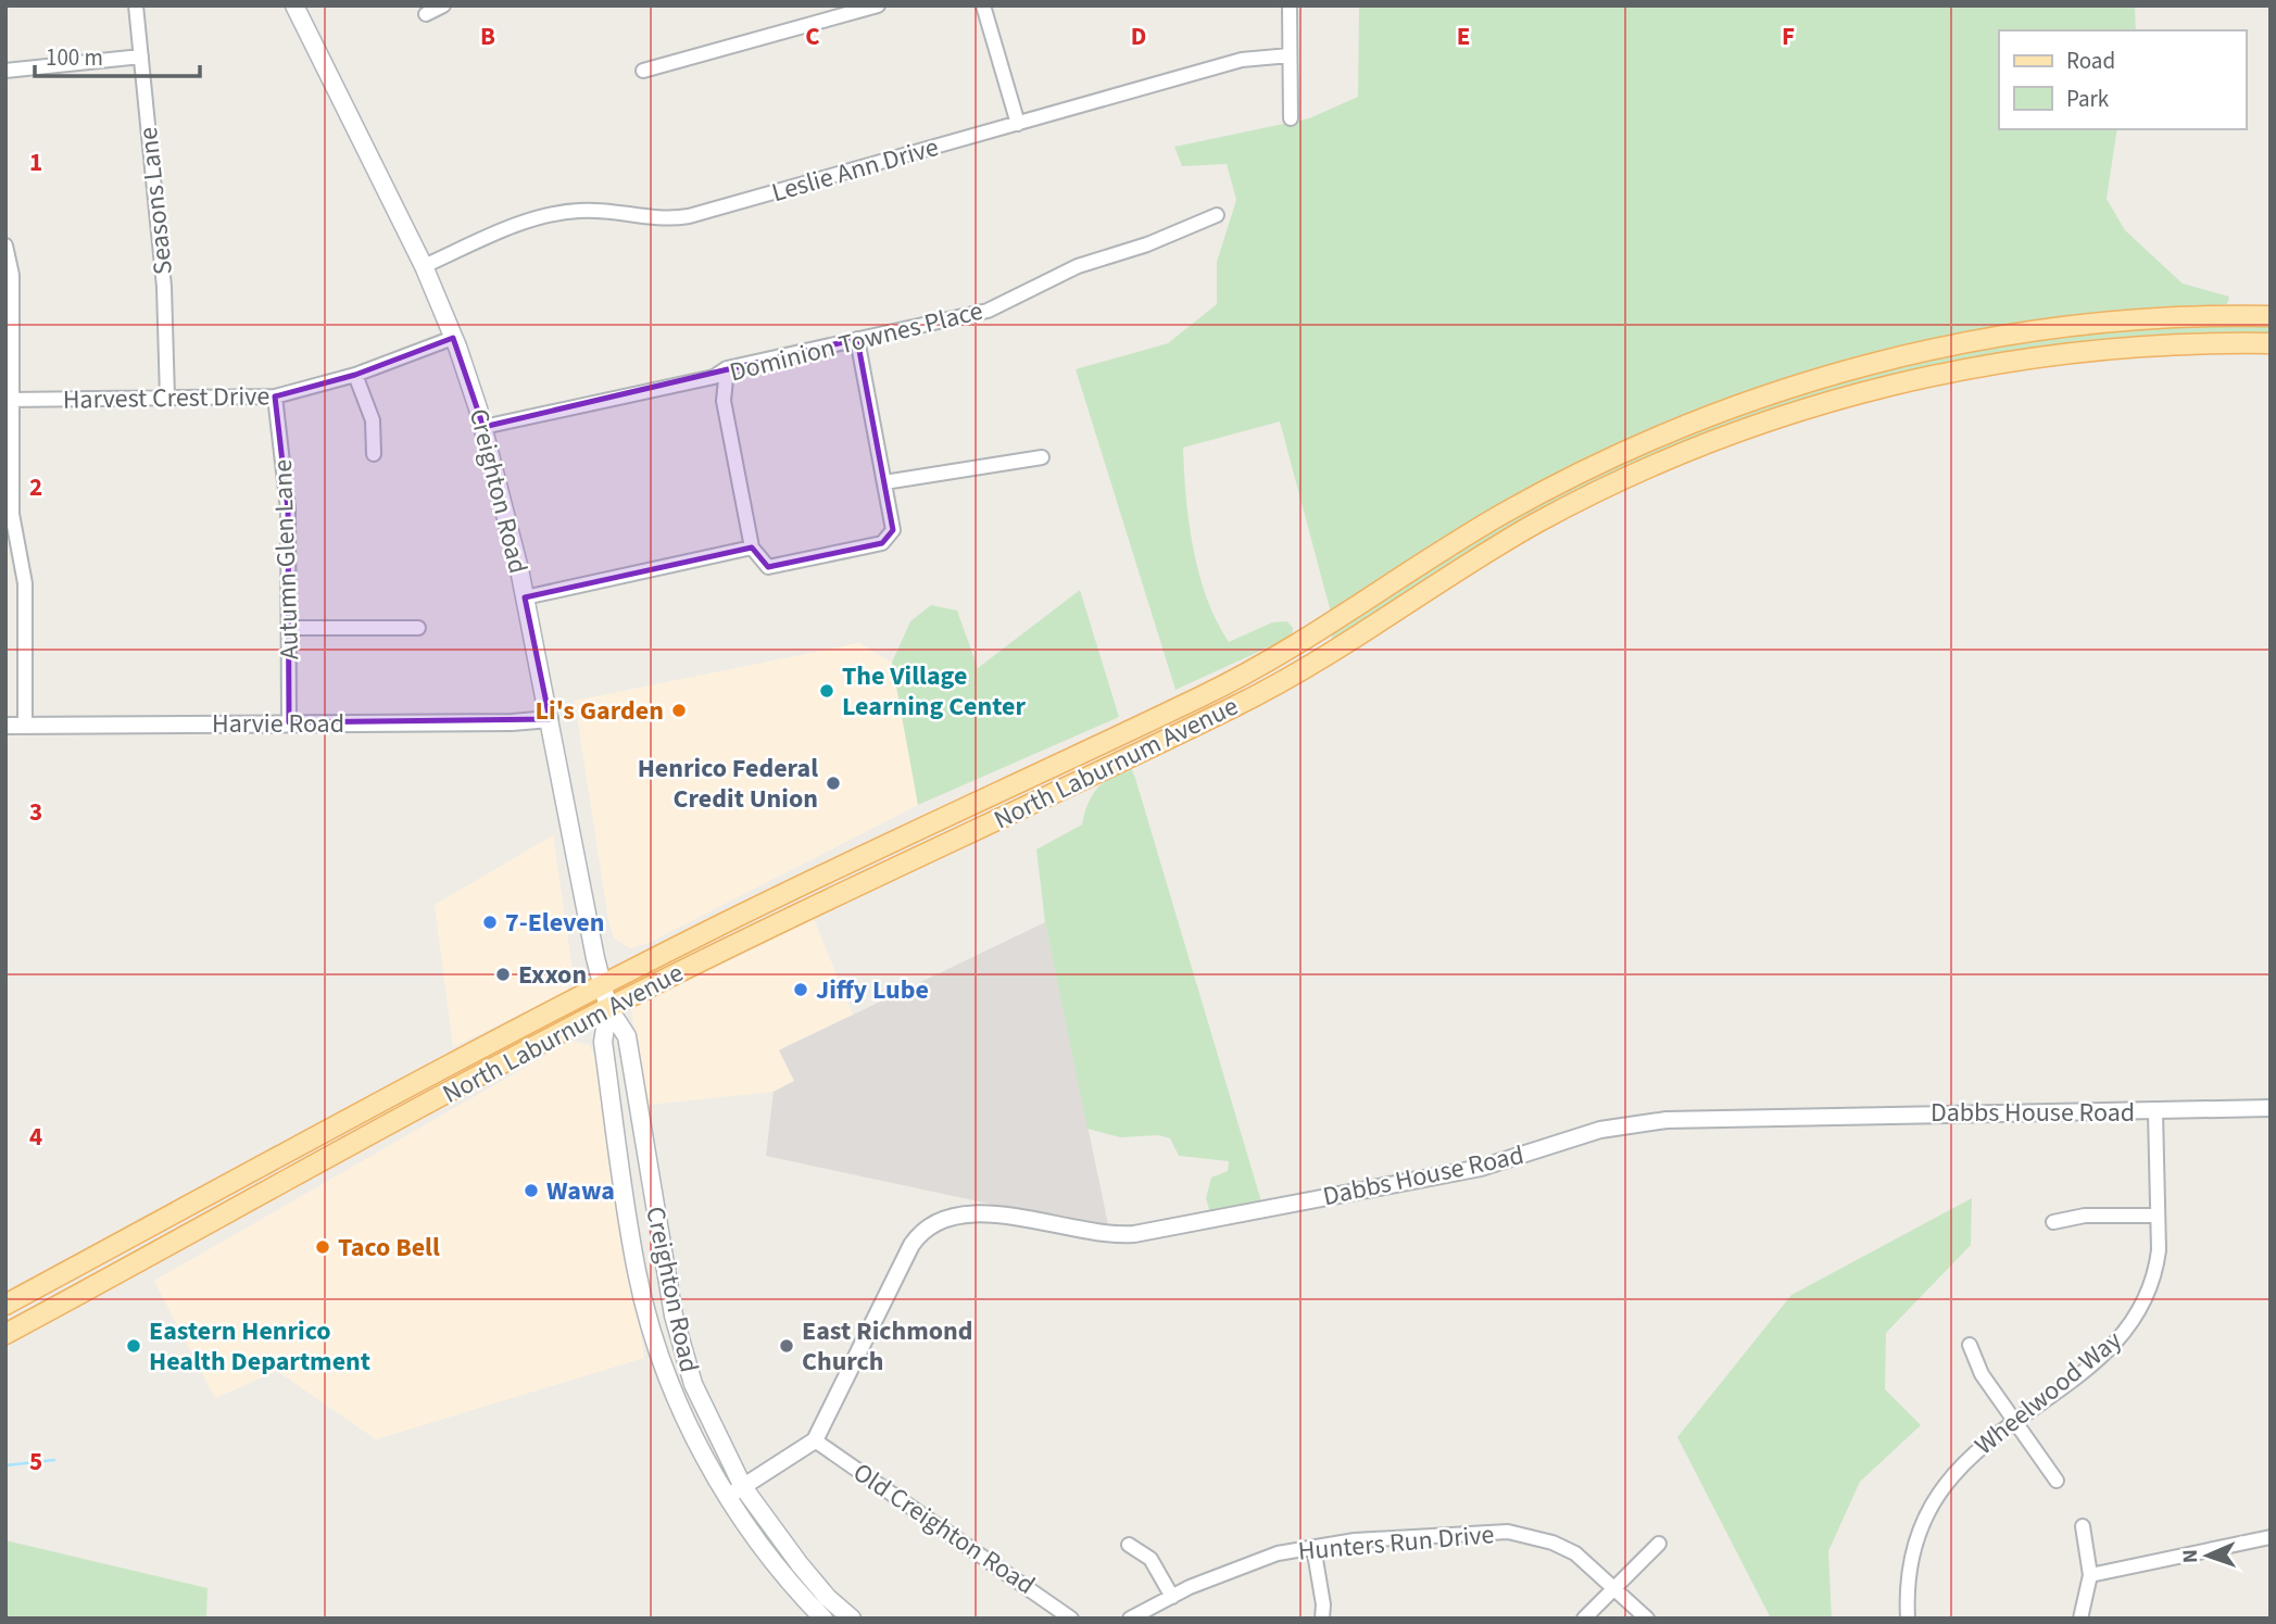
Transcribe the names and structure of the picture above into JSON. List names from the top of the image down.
{
  "streets": {
    "main road": ["Creighton Road", "North Laburnum Avenue"],
    "street": [
      "Leslie Ann Drive",
      "Seasons Lane",
      "Dominion Townes Place",
      "Harvest Crest Drive",
      "Autumn Glen Lane",
      "Harvie Road",
      "Dabbs House Road",
      "Wheelwood Way",
      "Old Creighton Road",
      "Hunters Run Drive"
    ]
  },
  "crossings": [
    ["Leslie Ann Drive", "Creighton Road"],
    ["Seasons Lane", "Harvest Crest Drive"],
    ["Dominion Townes Place", "Creighton Road"],
    ["Harvest Crest Drive", "Creighton Road"],
    ["Harvest Crest Drive", "Autumn Glen Lane"],
    ["Creighton Road", "Harvie Road"],
    ["Creighton Road", "North Laburnum Avenue"],
    ["Autumn Glen Lane", "Harvie Road"],
    ["Dabbs House Road", "Wheelwood Way"],
    ["Dabbs House Road", "Old Creighton Road"]
  ],
  "places": [
    "The Village Learning Center",
    "Li's Garden",
    "Henrico Federal Credit Union",
    "7-Eleven",
    "Exxon",
    "Jiffy Lube",
    "Wawa",
    "Taco Bell",
    "Eastern Henrico Health Department",
    "East Richmond Church"
  ],
  "legend": ["Road", "Park"],
  "scale_bar": "100 m",
  "north": "left",
  "grid": {
    "columns": [
      "B",
      "C",
      "D",
      "E",
      "F"
    ],
    "rows": [
      "1",
      "2",
      "3",
      "4",
      "5"
    ]
  }
}
